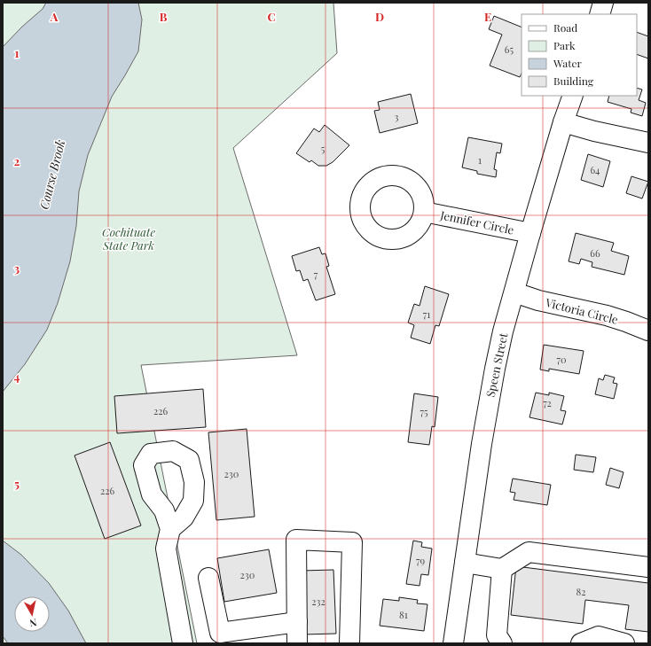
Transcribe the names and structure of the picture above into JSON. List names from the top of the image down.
{
  "streets": {
    "street": ["Jennifer Circle", "Victoria Circle", "Speen Street"]
  },
  "crossings": [
    ["Jennifer Circle", "Speen Street"],
    ["Victoria Circle", "Speen Street"]
  ],
  "water": ["Course Brook"],
  "parks": ["Cochituate State Park"],
  "house_numbers": [
    "65",
    "3",
    "5",
    "1",
    "64",
    "66",
    "7",
    "71",
    "70",
    "72",
    "226",
    "75",
    "230",
    "226",
    "79",
    "230",
    "82",
    "232",
    "81"
  ],
  "legend": [
    "Road",
    "Park",
    "Water",
    "Building"
  ],
  "north": "bottom",
  "grid": {
    "columns": [
      "A",
      "B",
      "C",
      "D",
      "E"
    ],
    "rows": [
      "1",
      "2",
      "3",
      "4",
      "5"
    ]
  }
}
